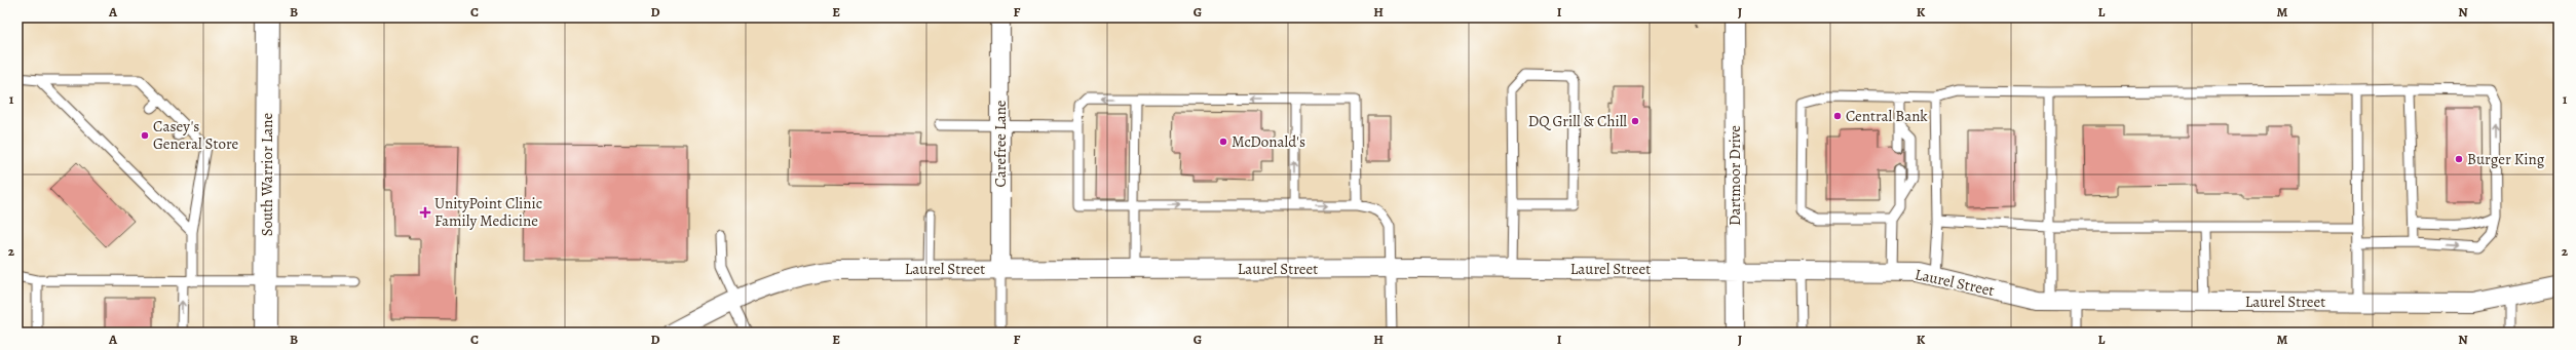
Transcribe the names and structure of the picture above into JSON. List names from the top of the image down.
{
  "streets": {
    "street": [
      "Carefree Lane",
      "South Warrior Lane",
      "Dartmoor Drive",
      "Laurel Street"
    ]
  },
  "crossings": [
    ["Carefree Lane", "Laurel Street"],
    ["Dartmoor Drive", "Laurel Street"]
  ],
  "places": {
    "other": [
      "Central Bank",
      "DQ Grill & Chill",
      "Casey's General Store",
      "McDonald's",
      "Burger King"
    ],
    "health": ["UnityPoint Clinic Family Medicine"]
  },
  "grid": {
    "columns": [
      "A",
      "B",
      "C",
      "D",
      "E",
      "F",
      "G",
      "H",
      "I",
      "J",
      "K",
      "L",
      "M",
      "N"
    ],
    "rows": ["1", "2"]
  }
}
